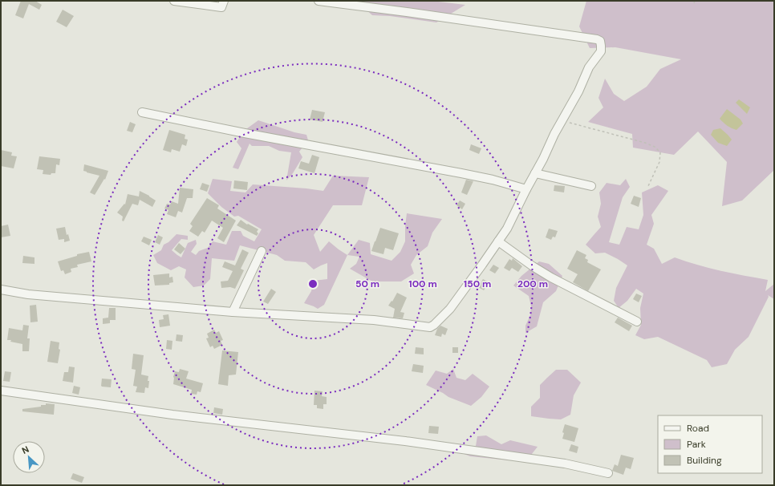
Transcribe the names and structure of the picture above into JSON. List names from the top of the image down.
{
  "legend": ["Road", "Park", "Building"],
  "north": "top left",
  "rings": [
    "50 m",
    "100 m",
    "150 m",
    "200 m"
  ]
}
